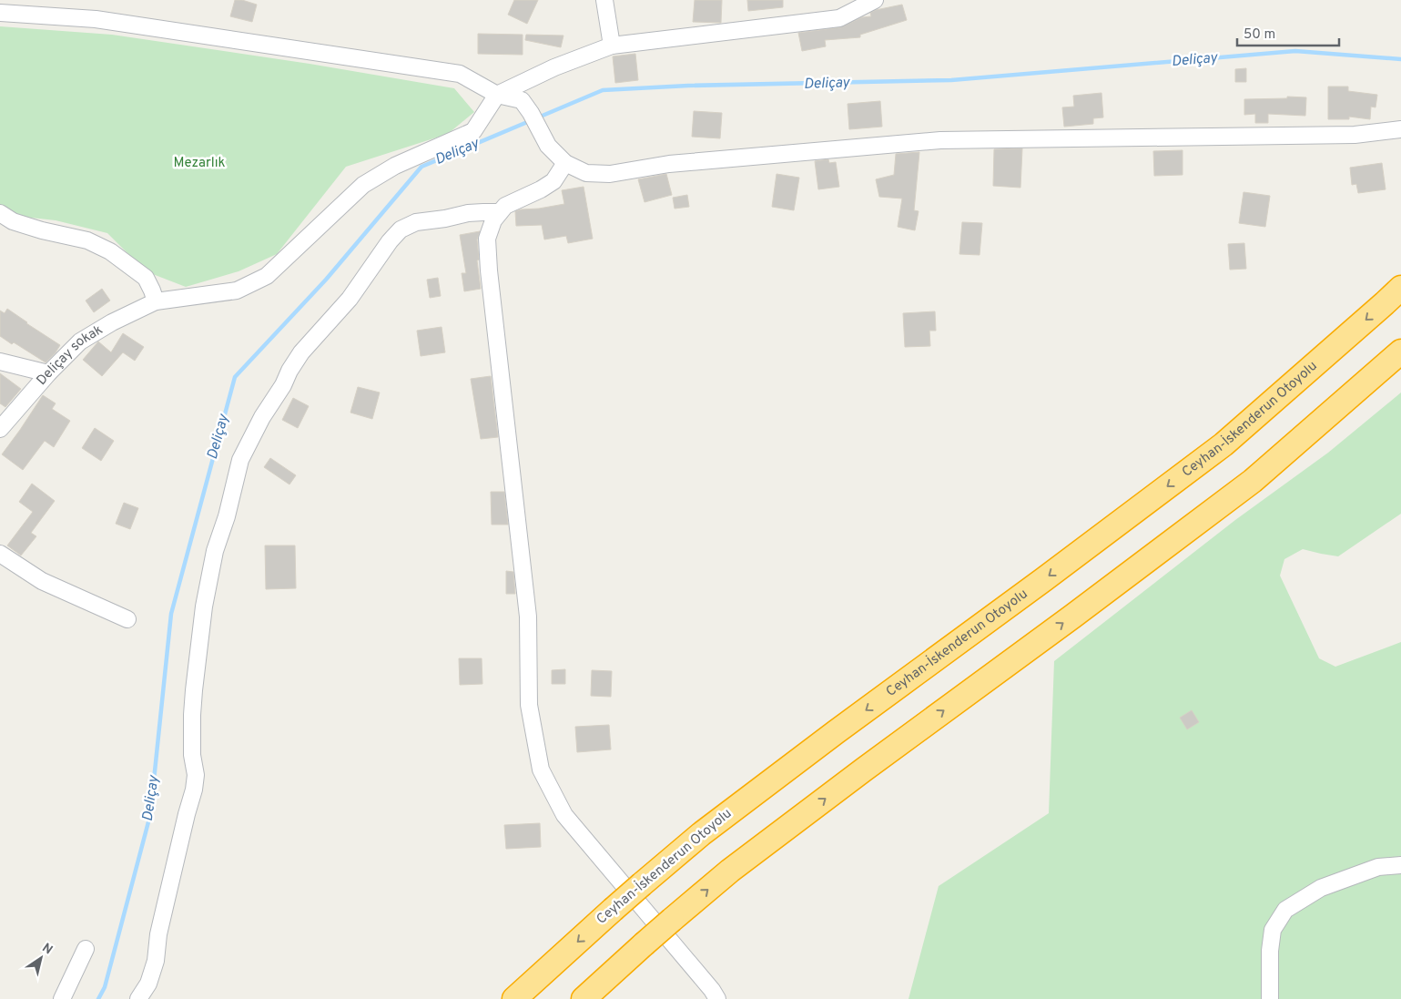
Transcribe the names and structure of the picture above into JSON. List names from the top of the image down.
{
  "streets": {
    "highway": ["Ceyhan-İskenderun Otoyolu"],
    "street": ["Deliçay sokak"]
  },
  "water": ["Deliçay"],
  "parks": ["Mezarlık"],
  "scale_bar": "50 m",
  "north": "top right"
}
